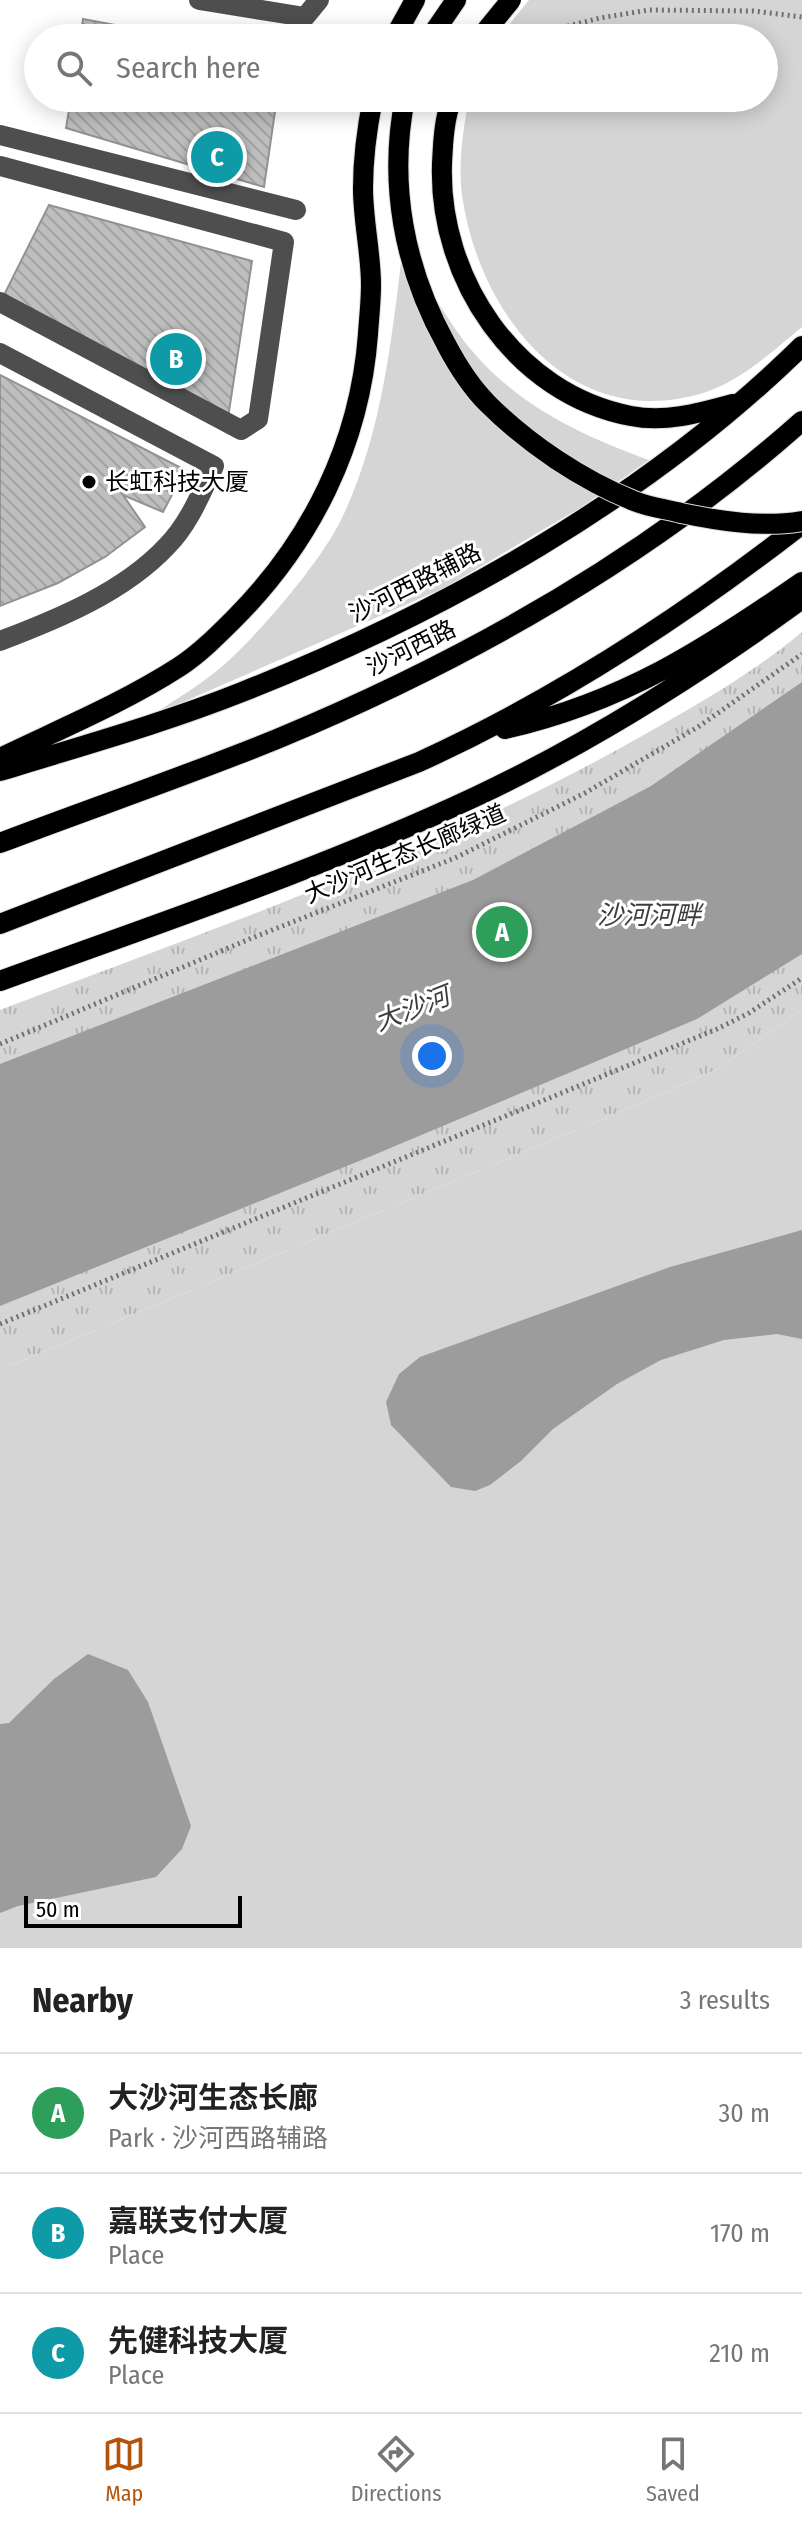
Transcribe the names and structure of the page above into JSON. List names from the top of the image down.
{
  "streets": {
    "main road": ["沙河西路辅路", "沙河西路"],
    "path": ["大沙河生态长廊绿道"]
  },
  "water": ["沙河河畔", "大沙河"],
  "places": ["长虹科技大厦"],
  "scale_bar": "50 m",
  "page": {
    "search": "Search here",
    "pins": ["C", "B", "A"],
    "scale": "50 m",
    "heading": ["Nearby", "3 results"],
    "list": [
      {
        "mark": "A",
        "name": "大沙河生态长廊",
        "note": "Park · 沙河西路辅路",
        "value": "30 m"
      },
      {
        "mark": "B",
        "name": "嘉联支付大厦",
        "note": "Place",
        "value": "170 m"
      },
      {
        "mark": "C",
        "name": "先健科技大厦",
        "note": "Place",
        "value": "210 m"
      }
    ],
    "nav": ["Map", "Directions", "Saved"]
  }
}
